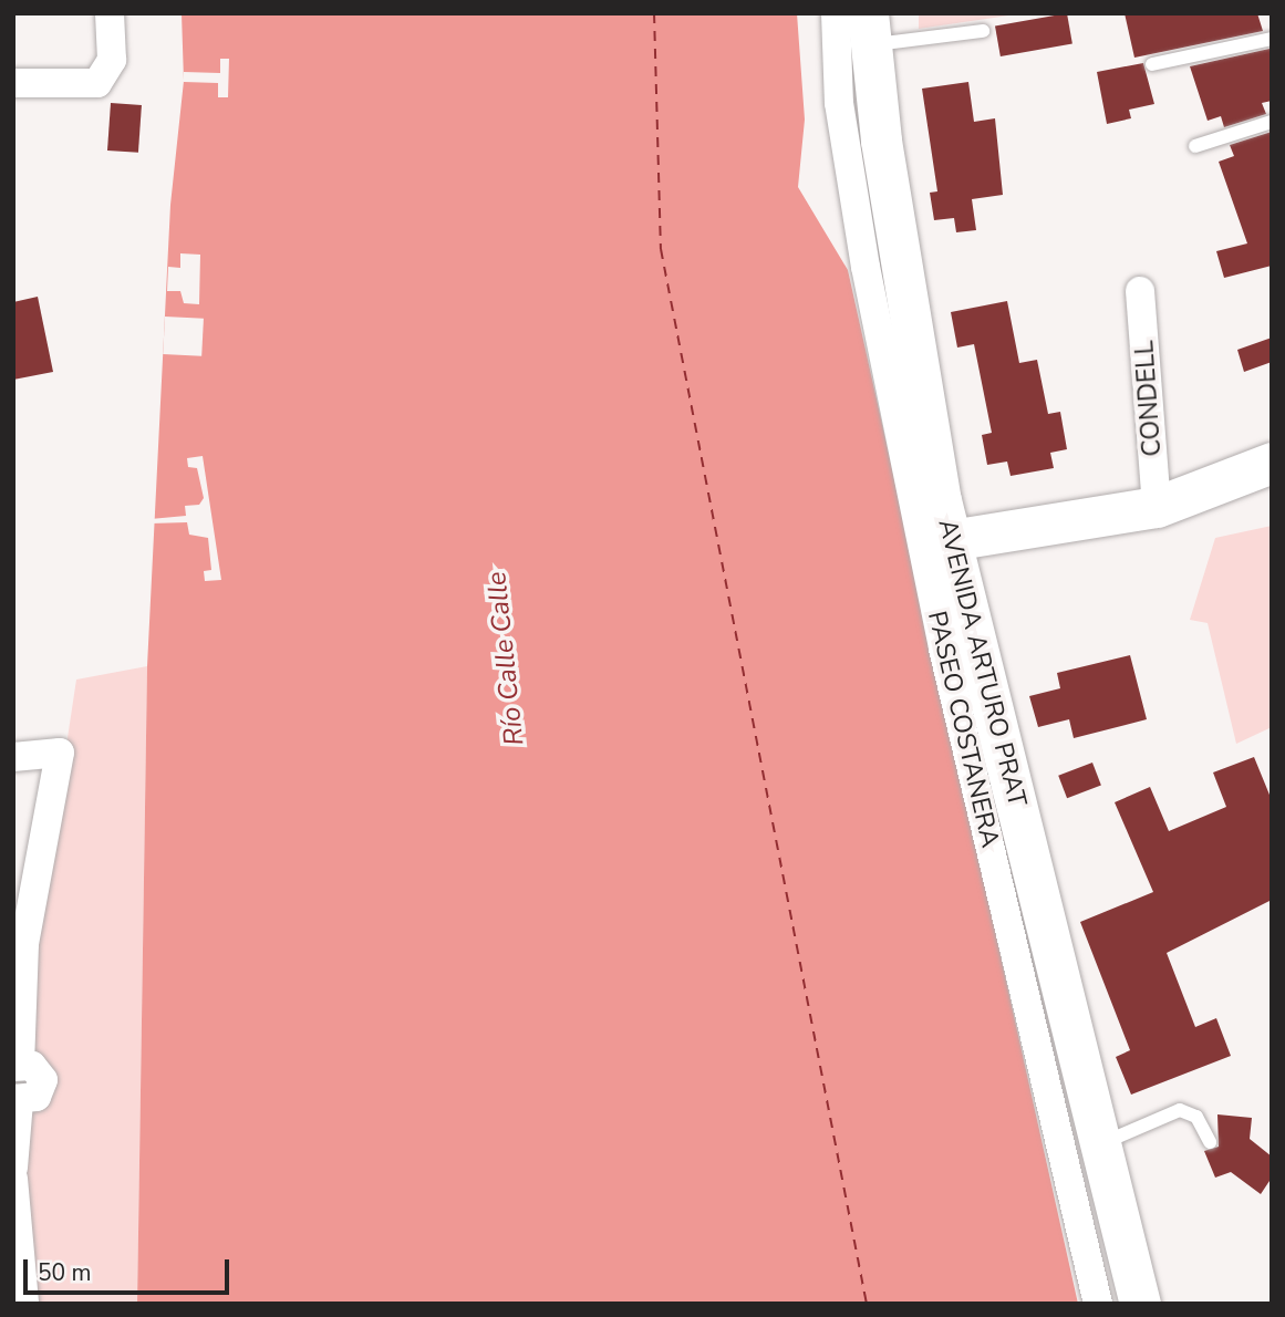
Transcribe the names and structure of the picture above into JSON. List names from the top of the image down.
{
  "streets": {
    "main road": ["AVENIDA ARTURO PRAT"],
    "street": ["CONDELL", "PASEO COSTANERA"]
  },
  "water": ["Río Calle Calle"],
  "scale_bar": "50 m"
}
